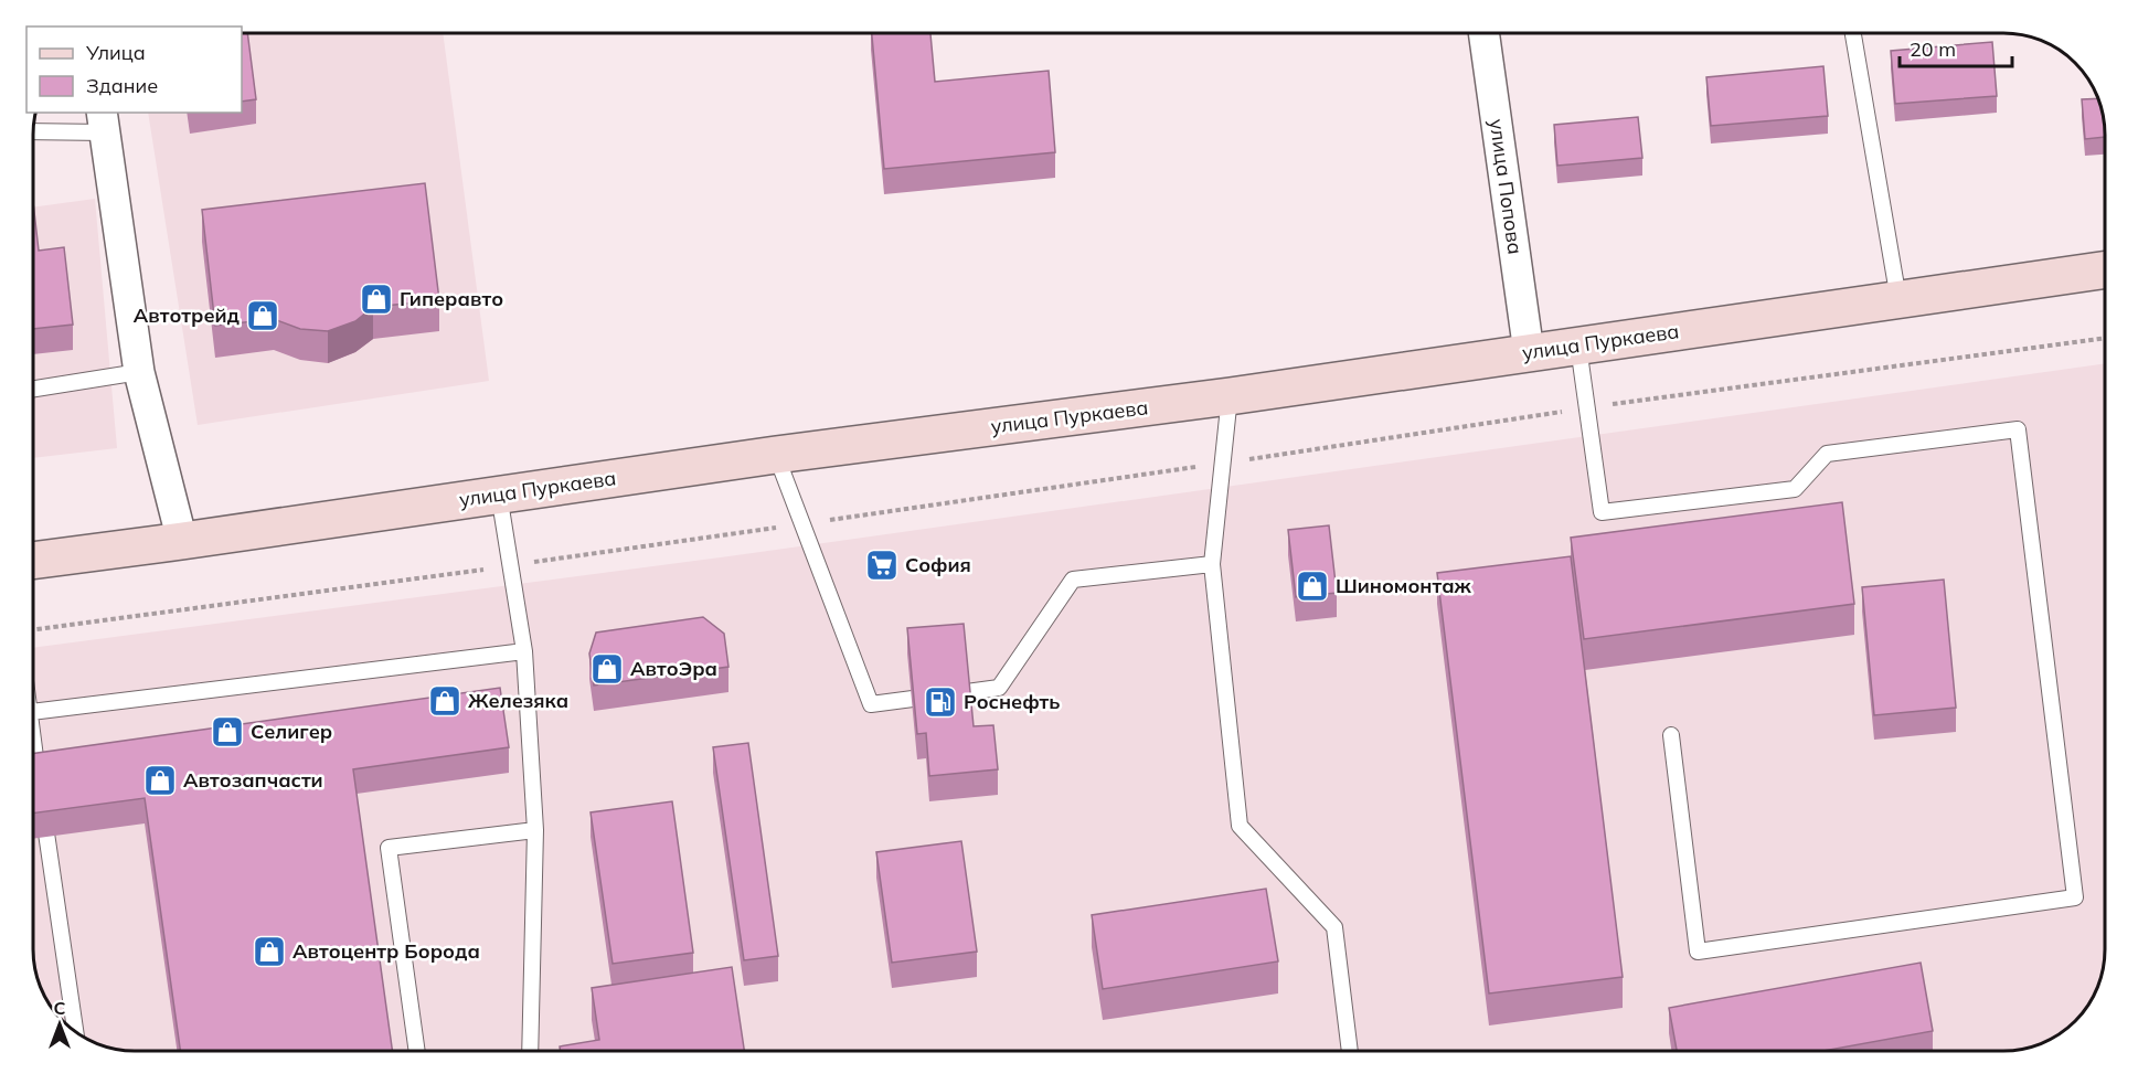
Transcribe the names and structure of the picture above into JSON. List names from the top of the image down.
{
  "streets": {
    "main road": ["улица Пуркаева"],
    "street": ["улица Попова"]
  },
  "crossings": [
    ["улица Попова", "улица Пуркаева"]
  ],
  "places": {
    "shop": [
      "Гиперавто",
      "Автотрейд",
      "Шиномонтаж",
      "АвтоЭра",
      "Железяка",
      "Селигер",
      "Автозапчасти",
      "Автоцентр Борода"
    ],
    "supermarket": ["София"],
    "fuel station": ["Роснефть"]
  },
  "legend": ["Улица", "Здание"],
  "scale_bar": "20 m",
  "north": "top"
}
